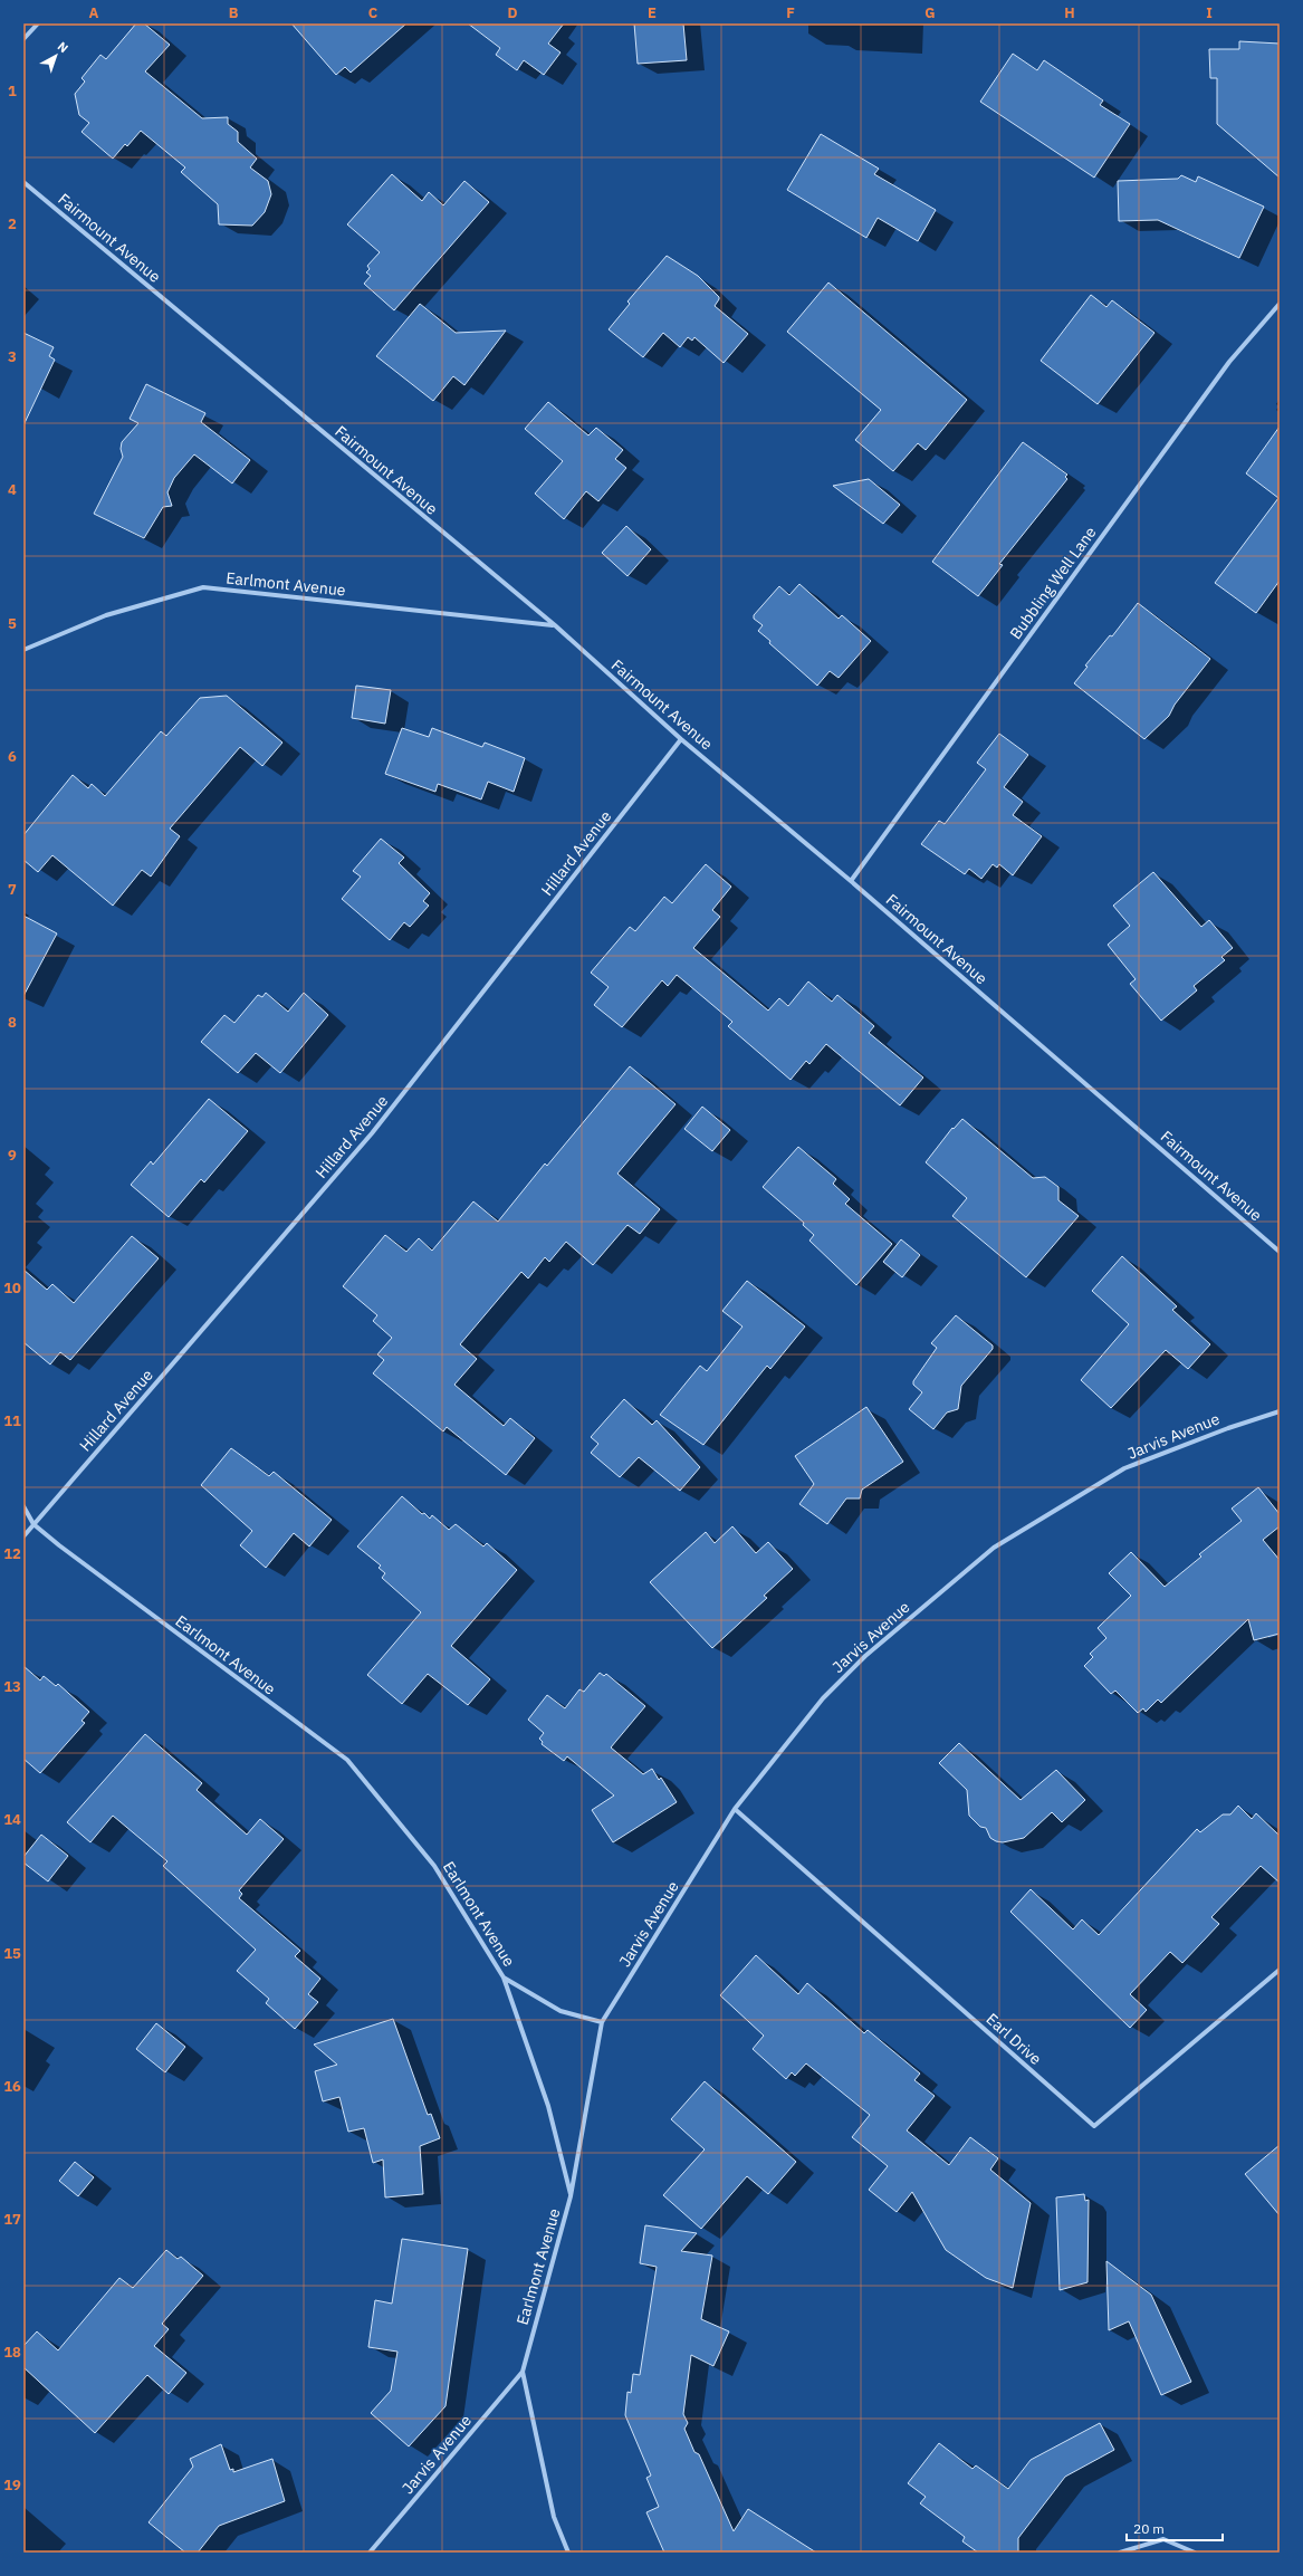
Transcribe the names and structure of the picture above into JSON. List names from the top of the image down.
{
  "streets": {
    "street": [
      "Fairmount Avenue",
      "Bubbling Well Lane",
      "Earlmont Avenue",
      "Hillard Avenue",
      "Jarvis Avenue",
      "Earl Drive"
    ]
  },
  "crossings": [
    ["Fairmount Avenue", "Bubbling Well Lane"],
    ["Fairmount Avenue", "Earlmont Avenue"],
    ["Fairmount Avenue", "Hillard Avenue"],
    ["Earlmont Avenue", "Hillard Avenue"],
    ["Earlmont Avenue", "Jarvis Avenue"],
    ["Jarvis Avenue", "Earl Drive"]
  ],
  "scale_bar": "20 m",
  "north": "top right",
  "grid": {
    "columns": [
      "A",
      "B",
      "C",
      "D",
      "E",
      "F",
      "G",
      "H",
      "I"
    ],
    "rows": [
      "1",
      "2",
      "3",
      "4",
      "5",
      "6",
      "7",
      "8",
      "9",
      "10",
      "11",
      "12",
      "13",
      "14",
      "15",
      "16",
      "17",
      "18",
      "19"
    ]
  }
}
